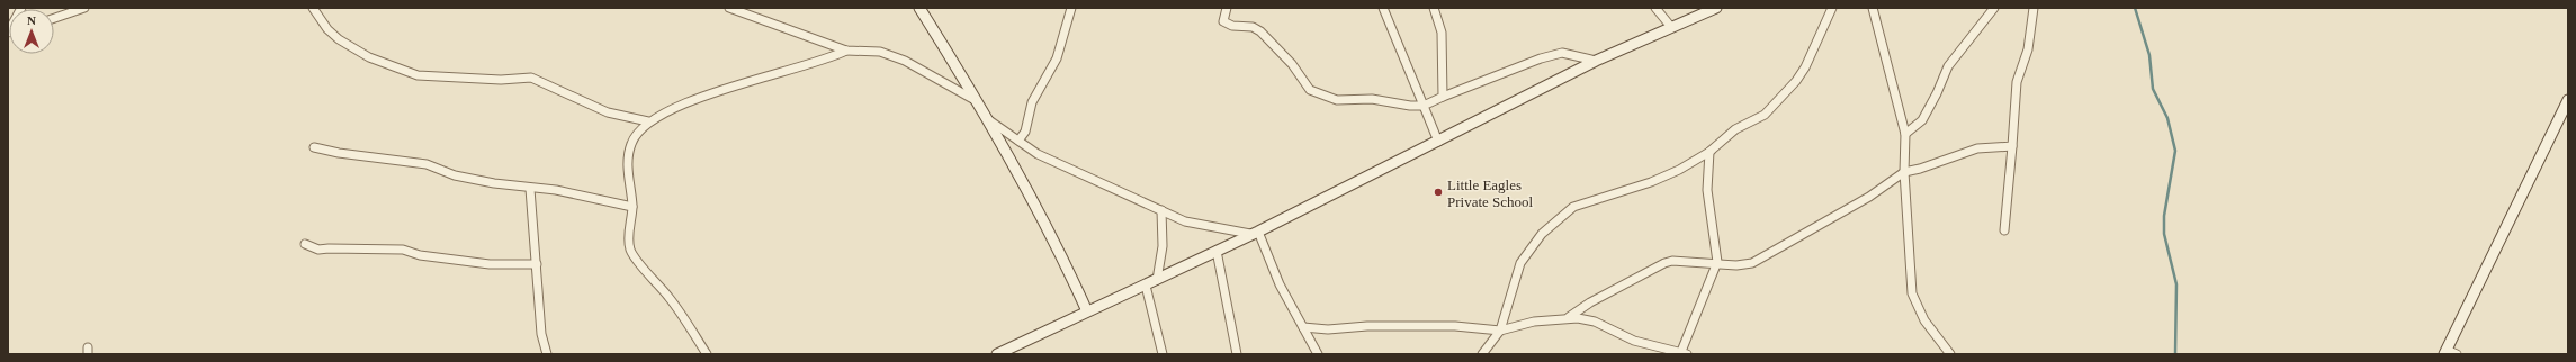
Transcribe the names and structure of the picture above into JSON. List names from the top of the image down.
{
  "places": ["Little Eagles Private School"],
  "north": "top"
}
